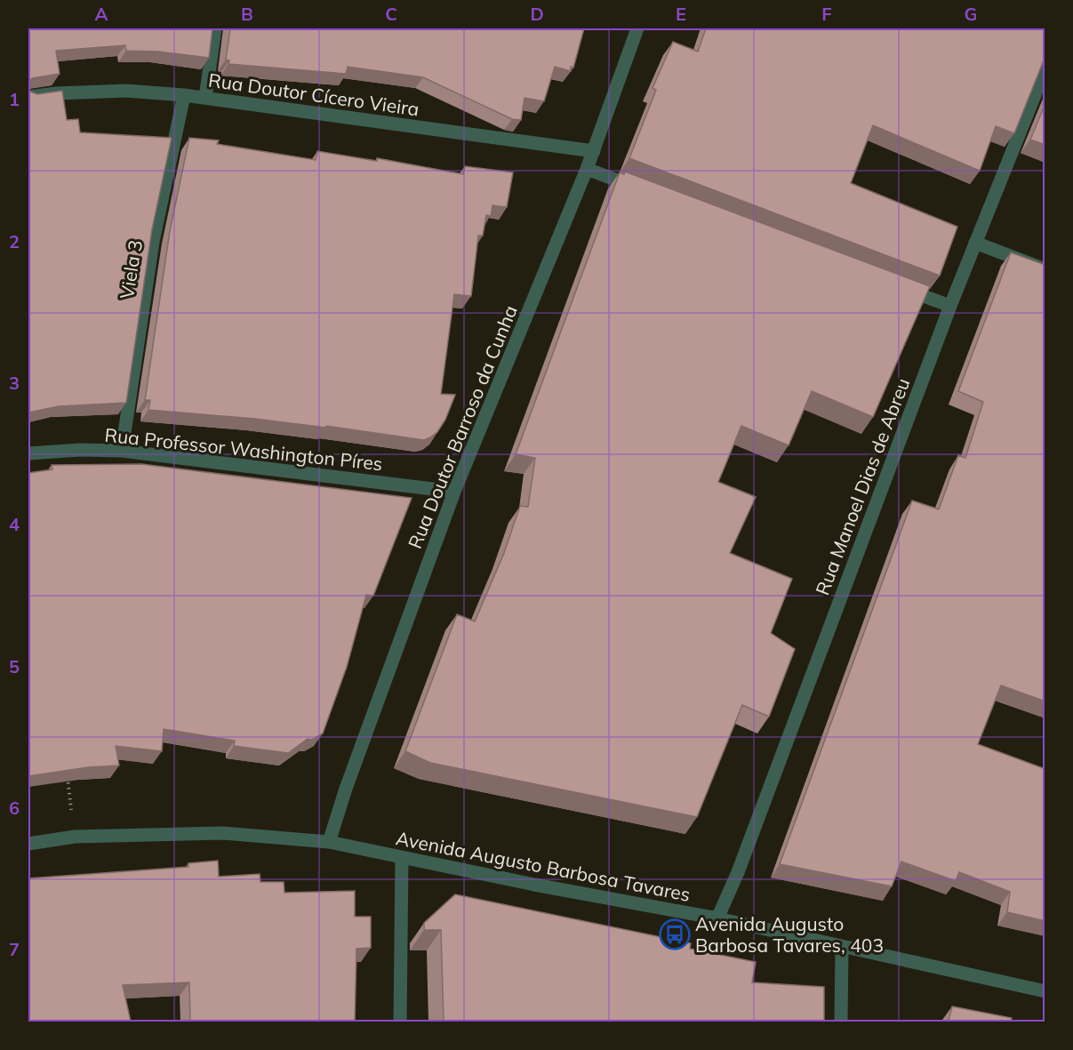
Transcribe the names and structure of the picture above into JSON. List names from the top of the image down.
{
  "streets": {
    "street": [
      "Rua Doutor Cícero Vieira",
      "Viela 3",
      "Rua Doutor Barroso da Cunha",
      "Rua Professor Washington Píres",
      "Rua Manoel Dias de Abreu",
      "Avenida Augusto Barbosa Tavares"
    ]
  },
  "crossings": [
    ["Rua Doutor Cícero Vieira", "Viela 3"],
    ["Rua Doutor Cícero Vieira", "Rua Doutor Barroso da Cunha"],
    ["Viela 3", "Rua Professor Washington Píres"],
    ["Rua Doutor Barroso da Cunha", "Rua Professor Washington Píres"],
    ["Rua Doutor Barroso da Cunha", "Avenida Augusto Barbosa Tavares"],
    ["Rua Manoel Dias de Abreu", "Avenida Augusto Barbosa Tavares"]
  ],
  "places": {
    "bus stop": ["Avenida Augusto Barbosa Tavares, 403"]
  },
  "grid": {
    "columns": [
      "A",
      "B",
      "C",
      "D",
      "E",
      "F",
      "G"
    ],
    "rows": [
      "1",
      "2",
      "3",
      "4",
      "5",
      "6",
      "7"
    ]
  }
}
